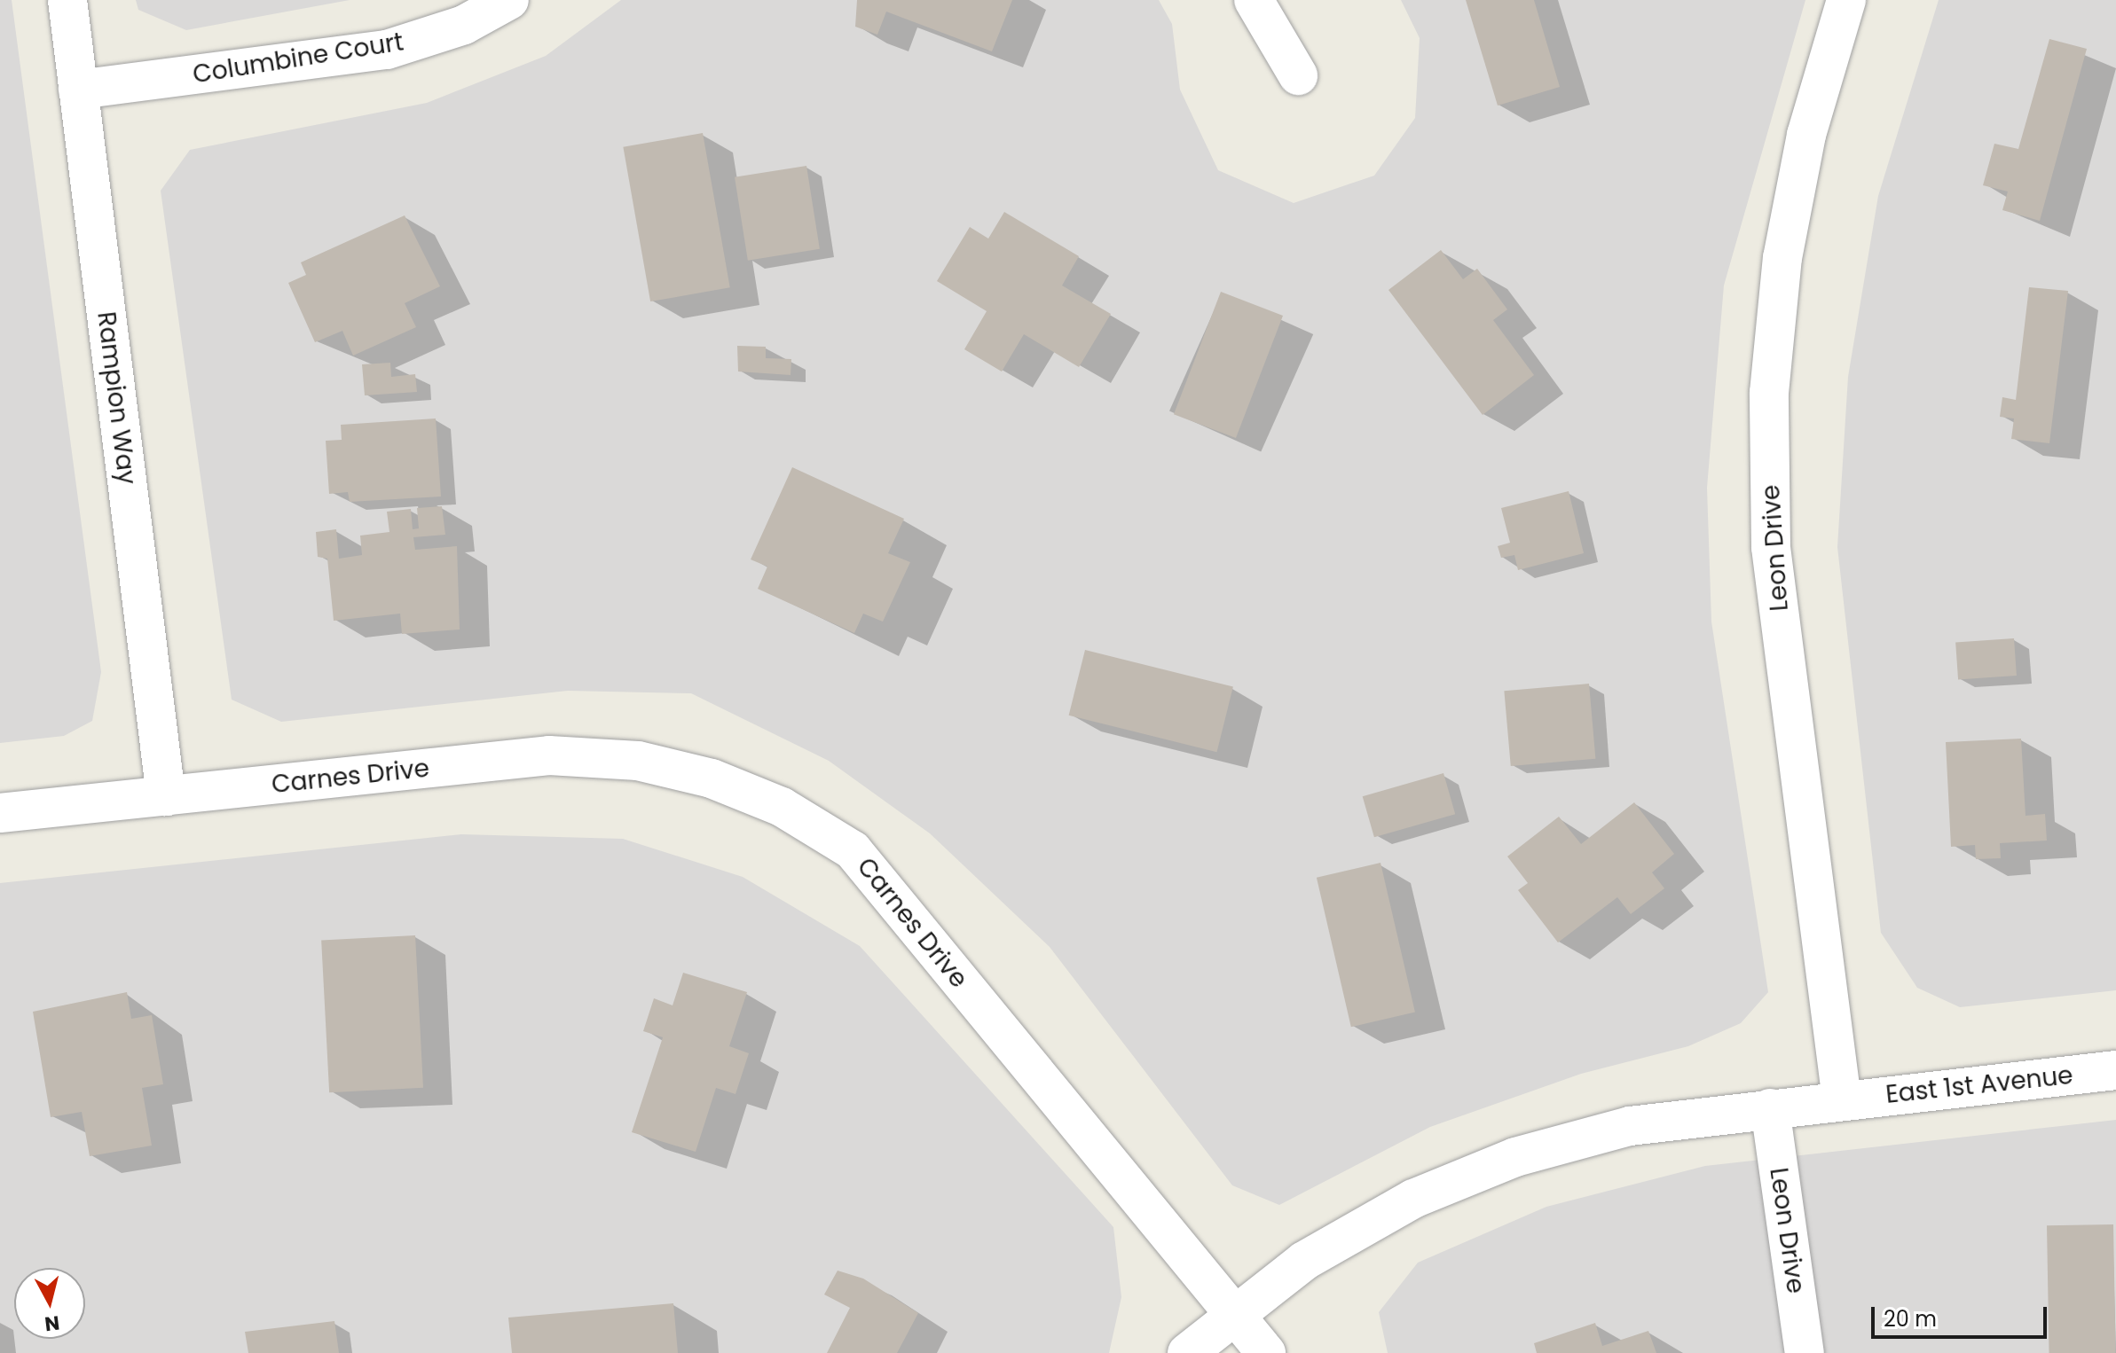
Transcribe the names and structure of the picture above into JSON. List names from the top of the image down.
{
  "streets": {
    "street": [
      "Columbine Court",
      "Rampion Way",
      "Leon Drive",
      "Carnes Drive",
      "East 1st Avenue"
    ]
  },
  "crossings": [
    ["Columbine Court", "Rampion Way"],
    ["Rampion Way", "Carnes Drive"],
    ["Leon Drive", "East 1st Avenue"]
  ],
  "scale_bar": "20 m",
  "north": "bottom"
}
